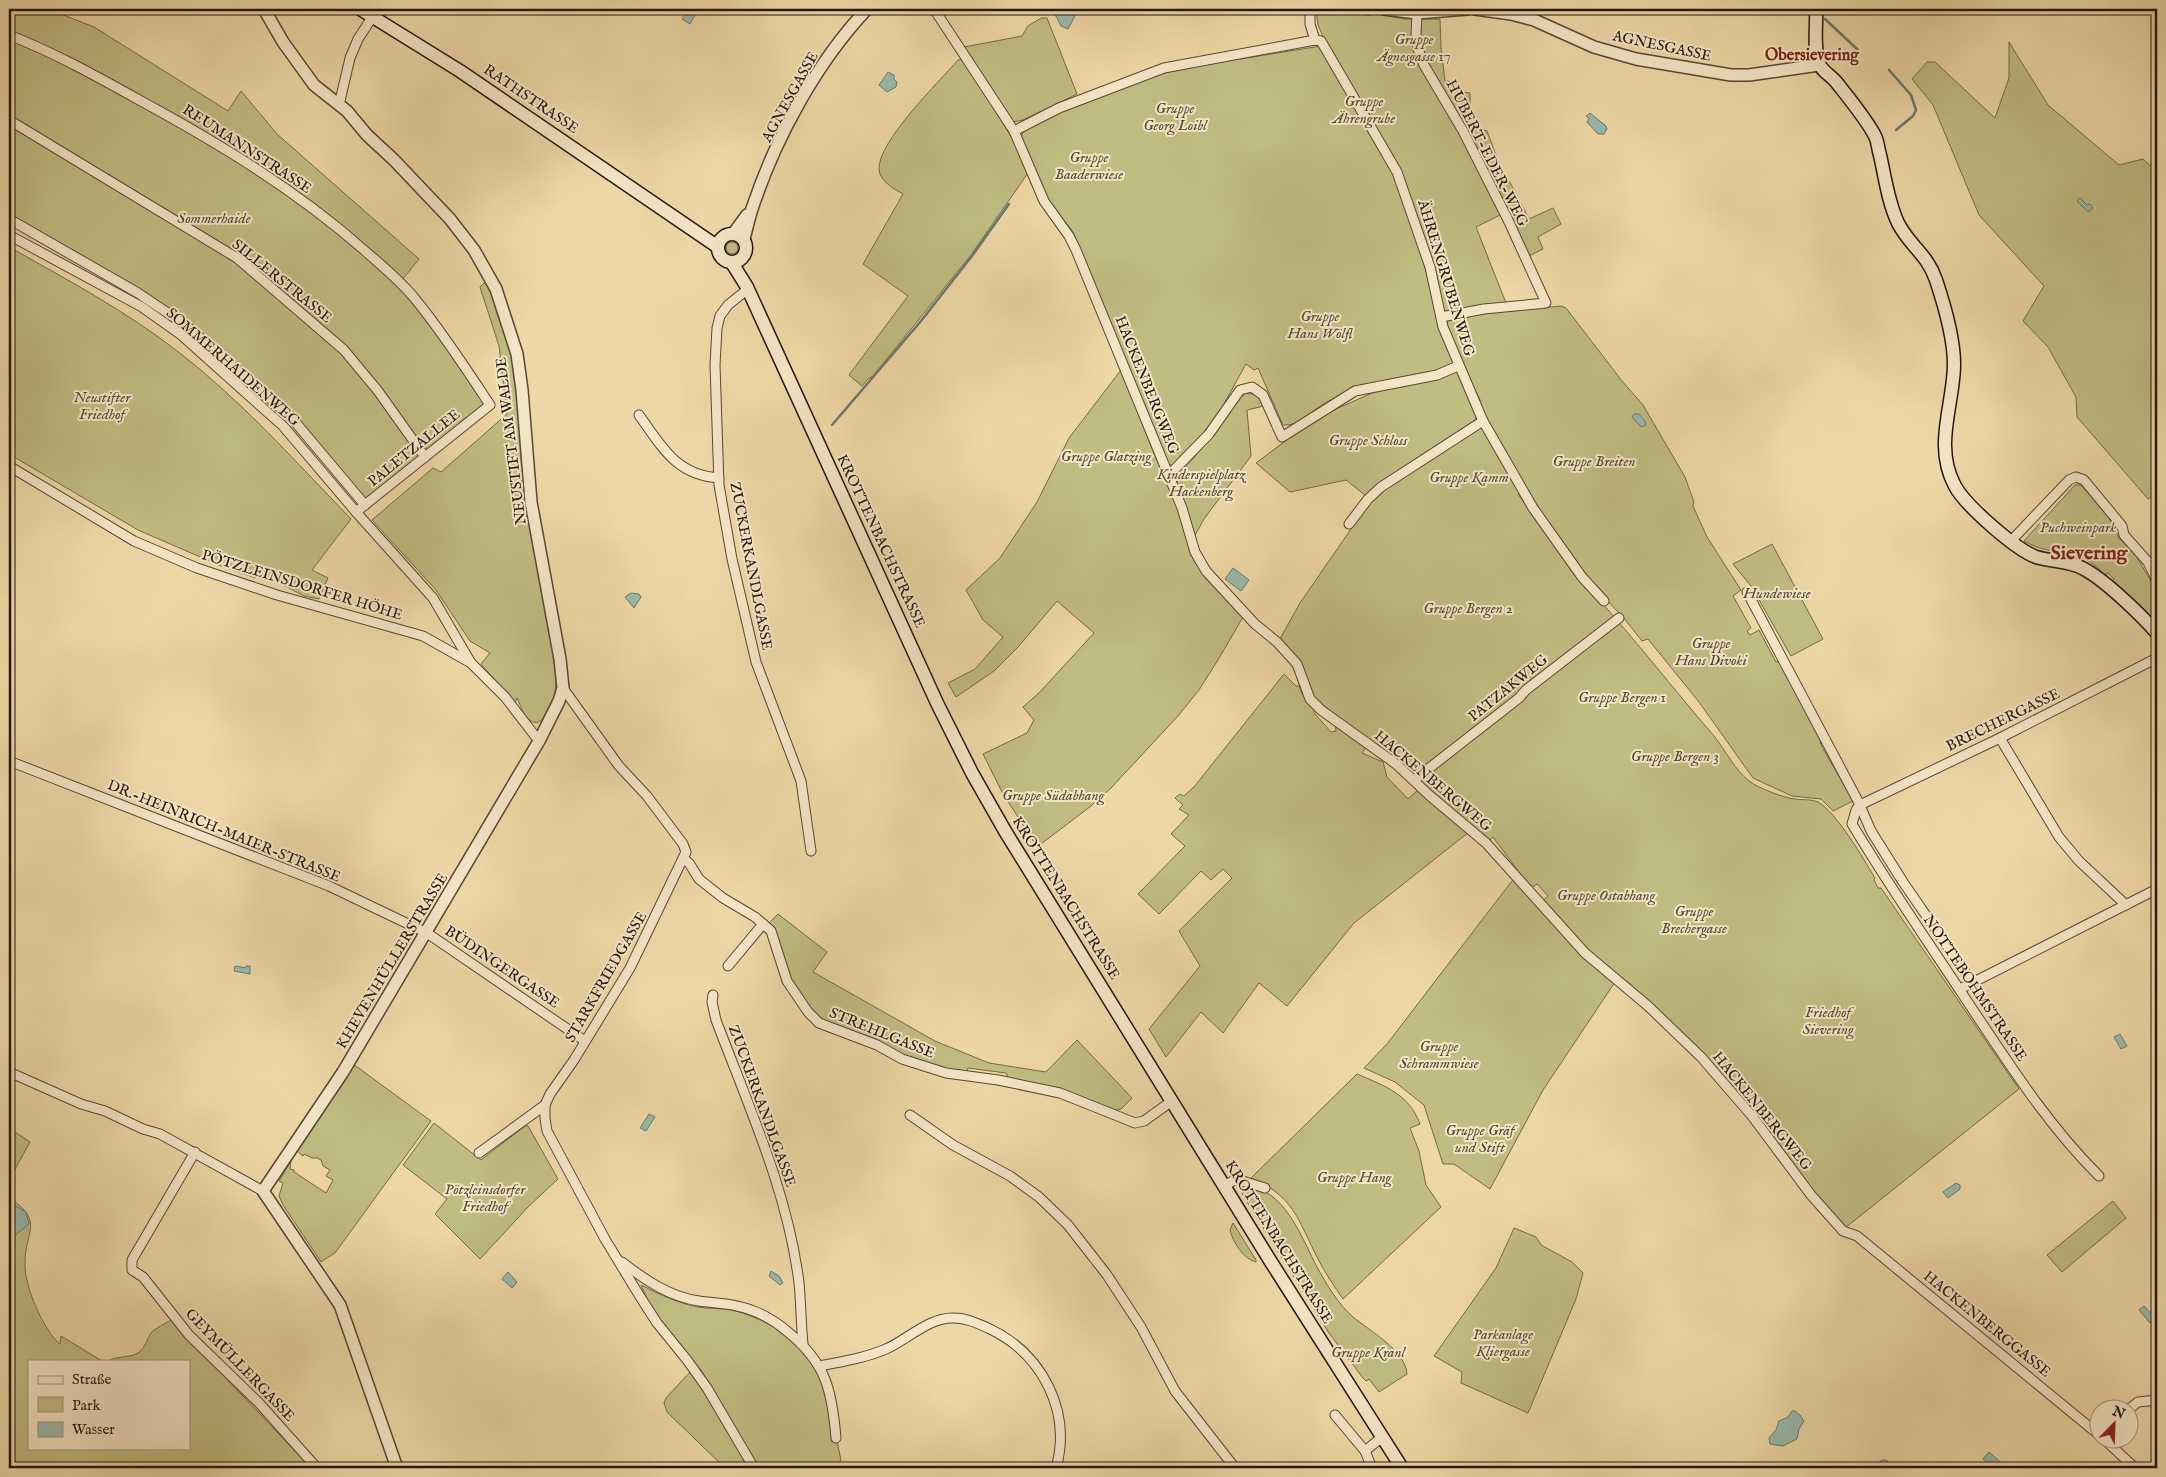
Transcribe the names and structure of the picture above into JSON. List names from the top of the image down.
{
  "streets": {
    "main road": ["RATHSTRASSE", "KROTTENBACHSTRASSE"],
    "street": [
      "AGNESGASSE",
      "REUMANNSTRASSE",
      "HUBERT-EDER-WEG",
      "ÄHRENGRUBENWEG",
      "SILLERSTRASSE",
      "SOMMERHAIDENWEG",
      "HACKENBERGWEG",
      "NEUSTIFT AM WALDE",
      "PALETZALLEE",
      "ZUCKERKANDLGASSE",
      "PÖTZLEINSDORFER HÖHE",
      "PATZAKWEG",
      "BRECHERGASSE",
      "DR.-HEINRICH-MAIER-STRASSE",
      "KHEVENHÜLLERSTRASSE",
      "BÜDINGERGASSE",
      "STARKFRIEDGASSE",
      "NOTTEBOHMSTRASSE",
      "STREHLGASSE",
      "HACKENBERGGASSE",
      "GEYMÜLLERGASSE"
    ]
  },
  "crossings": [
    ["AGNESGASSE", "RATHSTRASSE"],
    ["RATHSTRASSE", "KROTTENBACHSTRASSE"],
    ["REUMANNSTRASSE", "PALETZALLEE"],
    ["HUBERT-EDER-WEG", "ÄHRENGRUBENWEG"],
    ["SILLERSTRASSE", "PALETZALLEE"],
    ["SOMMERHAIDENWEG", "PALETZALLEE"],
    ["SOMMERHAIDENWEG", "PÖTZLEINSDORFER HÖHE"],
    ["HACKENBERGWEG", "PATZAKWEG"],
    ["HACKENBERGWEG", "HACKENBERGGASSE"],
    ["NEUSTIFT AM WALDE", "PÖTZLEINSDORFER HÖHE"],
    ["NEUSTIFT AM WALDE", "KHEVENHÜLLERSTRASSE"],
    ["NEUSTIFT AM WALDE", "STREHLGASSE"],
    ["KROTTENBACHSTRASSE", "ZUCKERKANDLGASSE"],
    ["KROTTENBACHSTRASSE", "STREHLGASSE"],
    ["PÖTZLEINSDORFER HÖHE", "KHEVENHÜLLERSTRASSE"],
    ["BRECHERGASSE", "NOTTEBOHMSTRASSE"],
    ["DR.-HEINRICH-MAIER-STRASSE", "KHEVENHÜLLERSTRASSE"],
    ["DR.-HEINRICH-MAIER-STRASSE", "BÜDINGERGASSE"],
    ["KHEVENHÜLLERSTRASSE", "BÜDINGERGASSE"],
    ["BÜDINGERGASSE", "STARKFRIEDGASSE"],
    ["STARKFRIEDGASSE", "STREHLGASSE"]
  ],
  "districts": ["Obersievering", "Sievering"],
  "parks": [
    "Gruppe Ägnesgasse 17",
    "Gruppe Ährengrube",
    "Gruppe Georg Loibl",
    "Gruppe Baaderwiese",
    "Sommerhaide",
    "Gruppe Hans Wölfl",
    "Neustifter Friedhof",
    "Gruppe Schloss",
    "Gruppe Glatzing",
    "Gruppe Breiten",
    "Kinderspielplatz Hackenberg",
    "Gruppe Kamm",
    "Puchweinpark",
    "Hundewiese",
    "Gruppe Bergen 2",
    "Gruppe Hans Divoki",
    "Gruppe Bergen 1",
    "Gruppe Bergen 3",
    "Gruppe Südabhang",
    "Gruppe Ostabhang",
    "Gruppe Brechergasse",
    "Friedhof Sievering",
    "Gruppe Schrammwiese",
    "Gruppe Gräf und Stift",
    "Gruppe Hang",
    "Pötzleinsdorfer Friedhof",
    "Parkanlage Kliergasse",
    "Gruppe Kranl"
  ],
  "legend": ["Straße", "Park", "Wasser"],
  "north": "top right"
}
